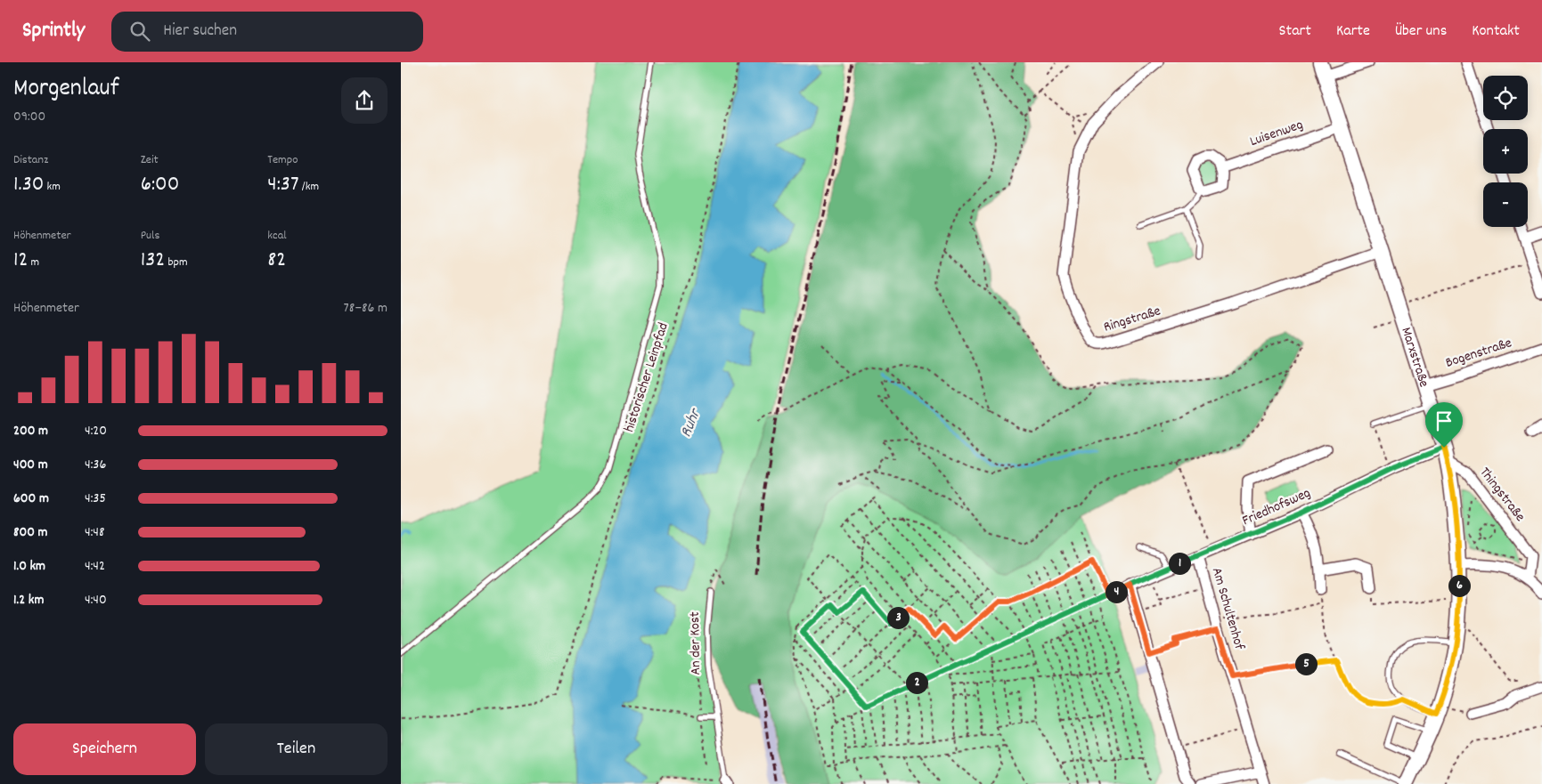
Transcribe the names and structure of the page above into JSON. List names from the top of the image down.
{
  "streets": {
    "street": [
      "Luisenweg",
      "Ringstraße",
      "Bogenstraße",
      "Marxstraße",
      "Thingstraße",
      "Friedhofsweg",
      "Am Schultenhof"
    ],
    "lane": ["An der Kost"],
    "path": ["historischer Leinpfad"]
  },
  "crossings": [
    ["Luisenweg", "Marxstraße"],
    ["Ringstraße", "Marxstraße"],
    ["Bogenstraße", "Marxstraße"],
    ["Marxstraße", "Thingstraße"],
    ["Marxstraße", "Friedhofsweg"],
    ["Thingstraße", "Friedhofsweg"],
    ["Friedhofsweg", "Am Schultenhof"]
  ],
  "water": ["Ruhr"],
  "page": {
    "header": "Sprintly",
    "search": "Hier suchen",
    "nav": [
      "Start",
      "Karte",
      "Über uns",
      "Kontakt"
    ],
    "heading": ["Morgenlauf", "09:00"],
    "map_buttons": ["+", "−"],
    "stats": [
      ["Distanz", "1.30 km"],
      ["Zeit", "6:00"],
      ["Tempo", "4:37 /km"],
      ["Höhenmeter", "12 m"],
      ["Puls", "132 bpm"],
      ["kcal", "82"]
    ],
    "chart": ["Höhenmeter", "78–86 m"],
    "list": [
      {
        "name": "200 m",
        "note": "4:20"
      },
      {
        "name": "400 m",
        "note": "4:36"
      },
      {
        "name": "600 m",
        "note": "4:35"
      },
      {
        "name": "800 m",
        "note": "4:48"
      },
      {
        "name": "1.0 km",
        "note": "4:42"
      },
      {
        "name": "1.2 km",
        "note": "4:40"
      }
    ],
    "pins": [
      "1",
      "6",
      "4",
      "3",
      "5",
      "2"
    ],
    "buttons": ["Speichern", "Teilen"]
  }
}
